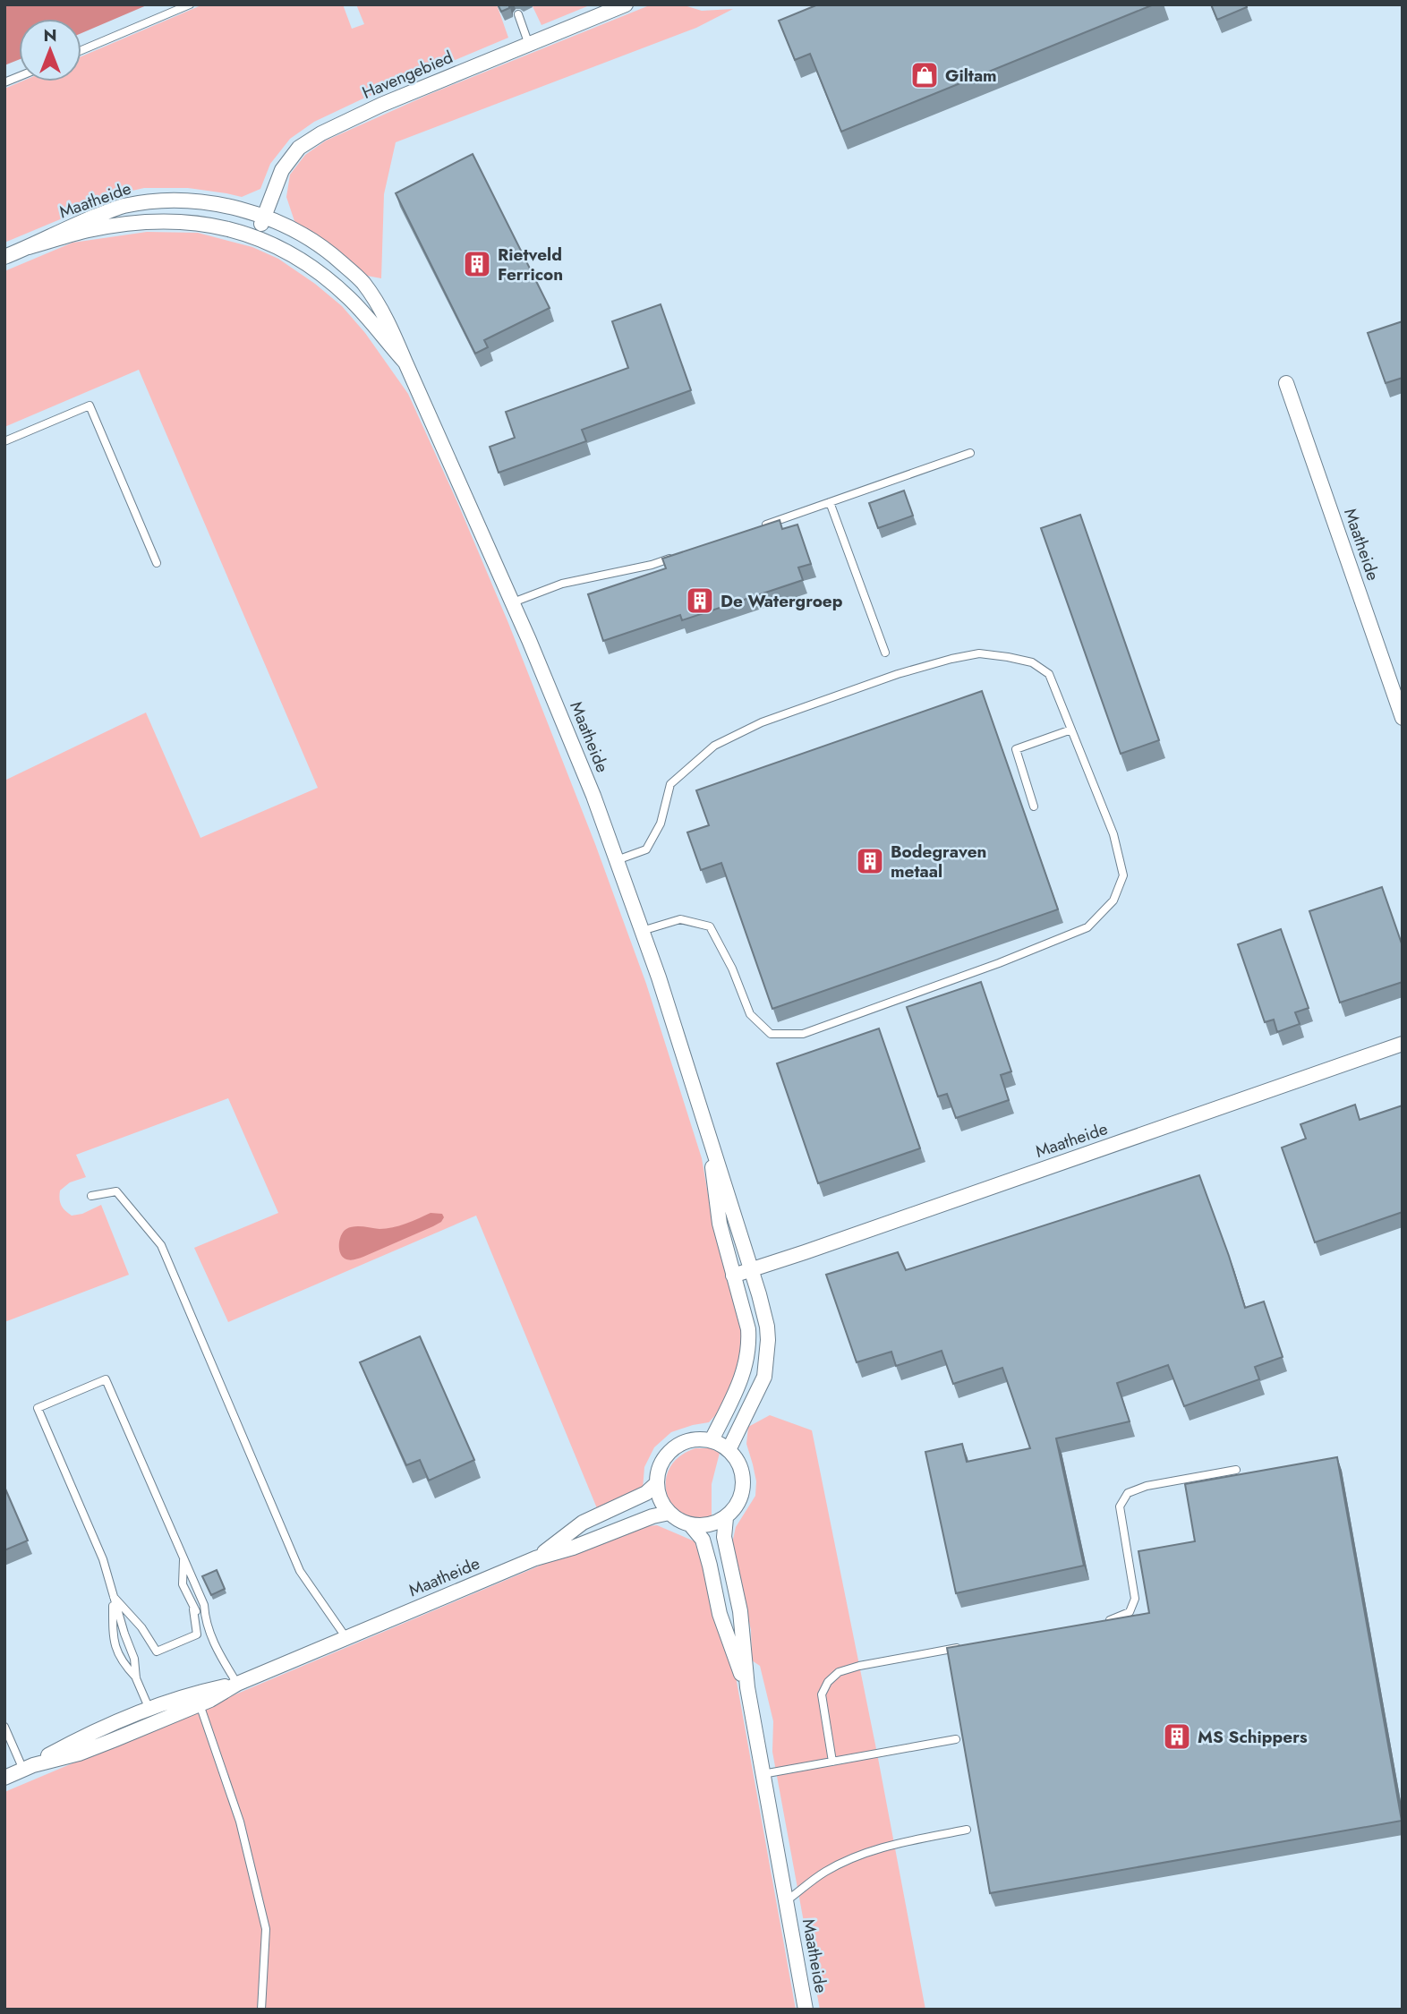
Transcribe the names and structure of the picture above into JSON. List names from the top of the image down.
{
  "streets": {
    "street": ["Havengebied", "Maatheide"]
  },
  "crossings": [
    ["Havengebied", "Maatheide"]
  ],
  "places": {
    "shop": ["Giltam"],
    "building": [
      "Rietveld Ferricon",
      "De Watergroep",
      "Bodegraven metaal",
      "MS Schippers"
    ]
  },
  "north": "top"
}
